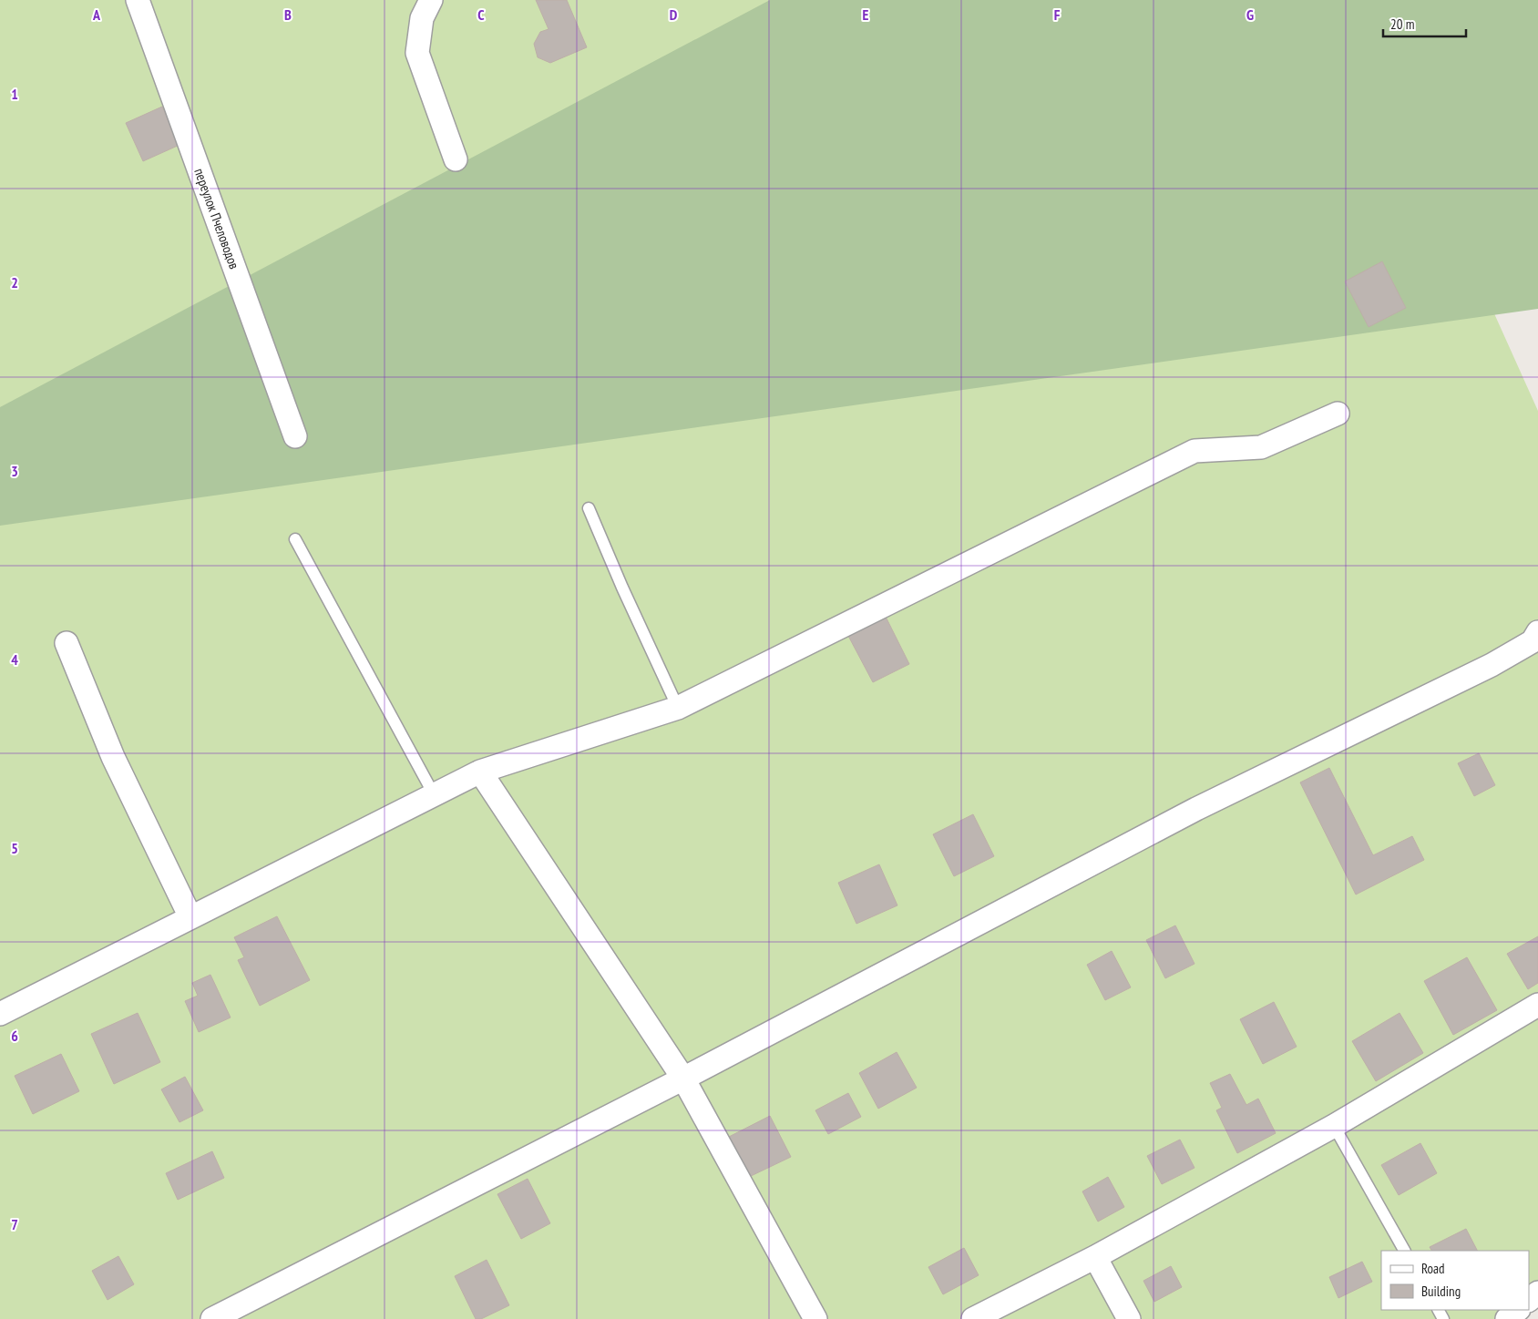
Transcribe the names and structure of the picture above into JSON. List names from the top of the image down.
{
  "streets": {
    "street": ["переулок Пчеловодов"]
  },
  "legend": ["Road", "Building"],
  "scale_bar": "20 m",
  "grid": {
    "columns": [
      "A",
      "B",
      "C",
      "D",
      "E",
      "F",
      "G"
    ],
    "rows": [
      "1",
      "2",
      "3",
      "4",
      "5",
      "6",
      "7"
    ]
  }
}
